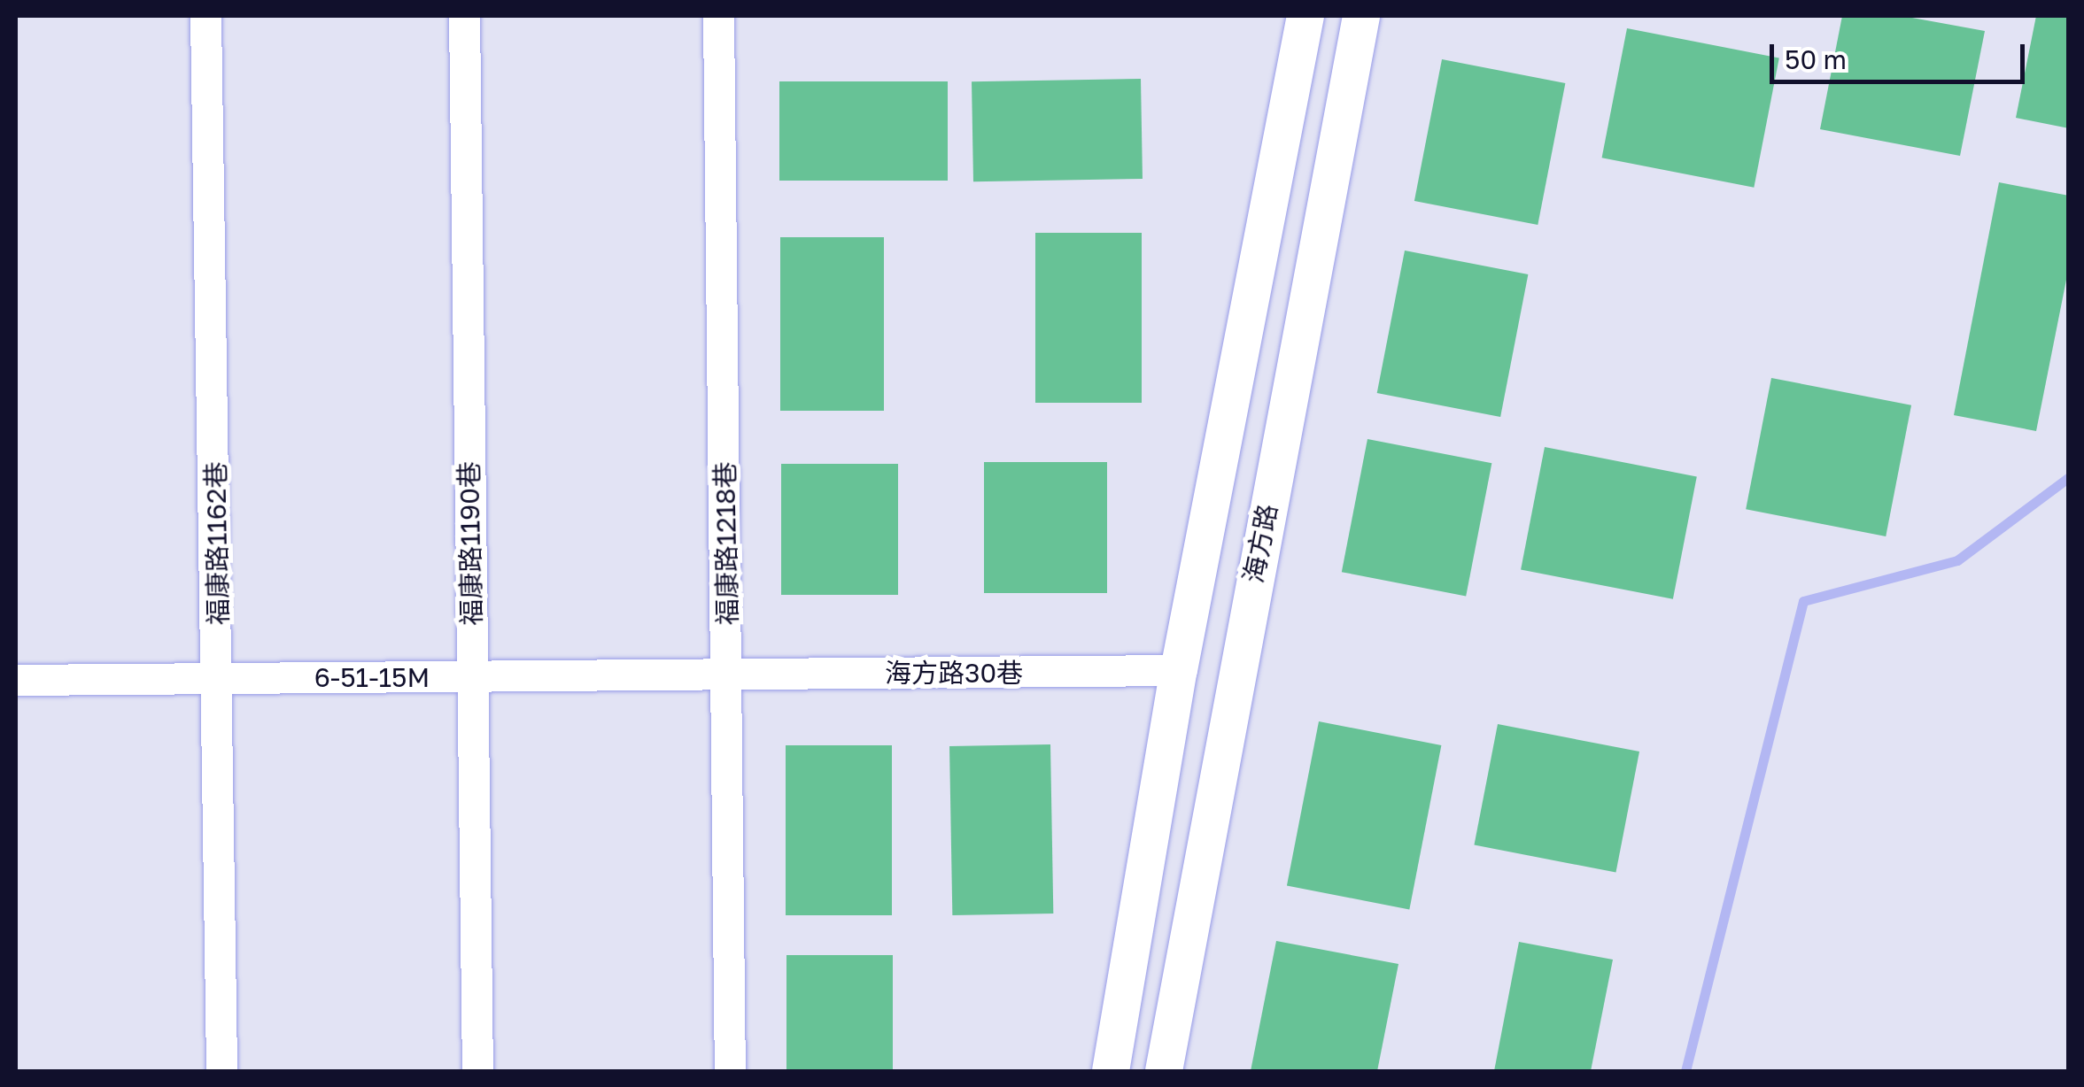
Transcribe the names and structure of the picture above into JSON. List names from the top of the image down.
{
  "streets": {
    "street": [
      "福康路1162巷",
      "福康路1190巷",
      "福康路1218巷",
      "海方路",
      "海方路30巷",
      "6-51-15M"
    ]
  },
  "crossings": [
    ["福康路1162巷", "6-51-15M"],
    ["福康路1190巷", "6-51-15M"],
    ["福康路1218巷", "海方路30巷"],
    ["福康路1218巷", "6-51-15M"],
    ["海方路30巷", "6-51-15M"]
  ],
  "scale_bar": "50 m"
}
